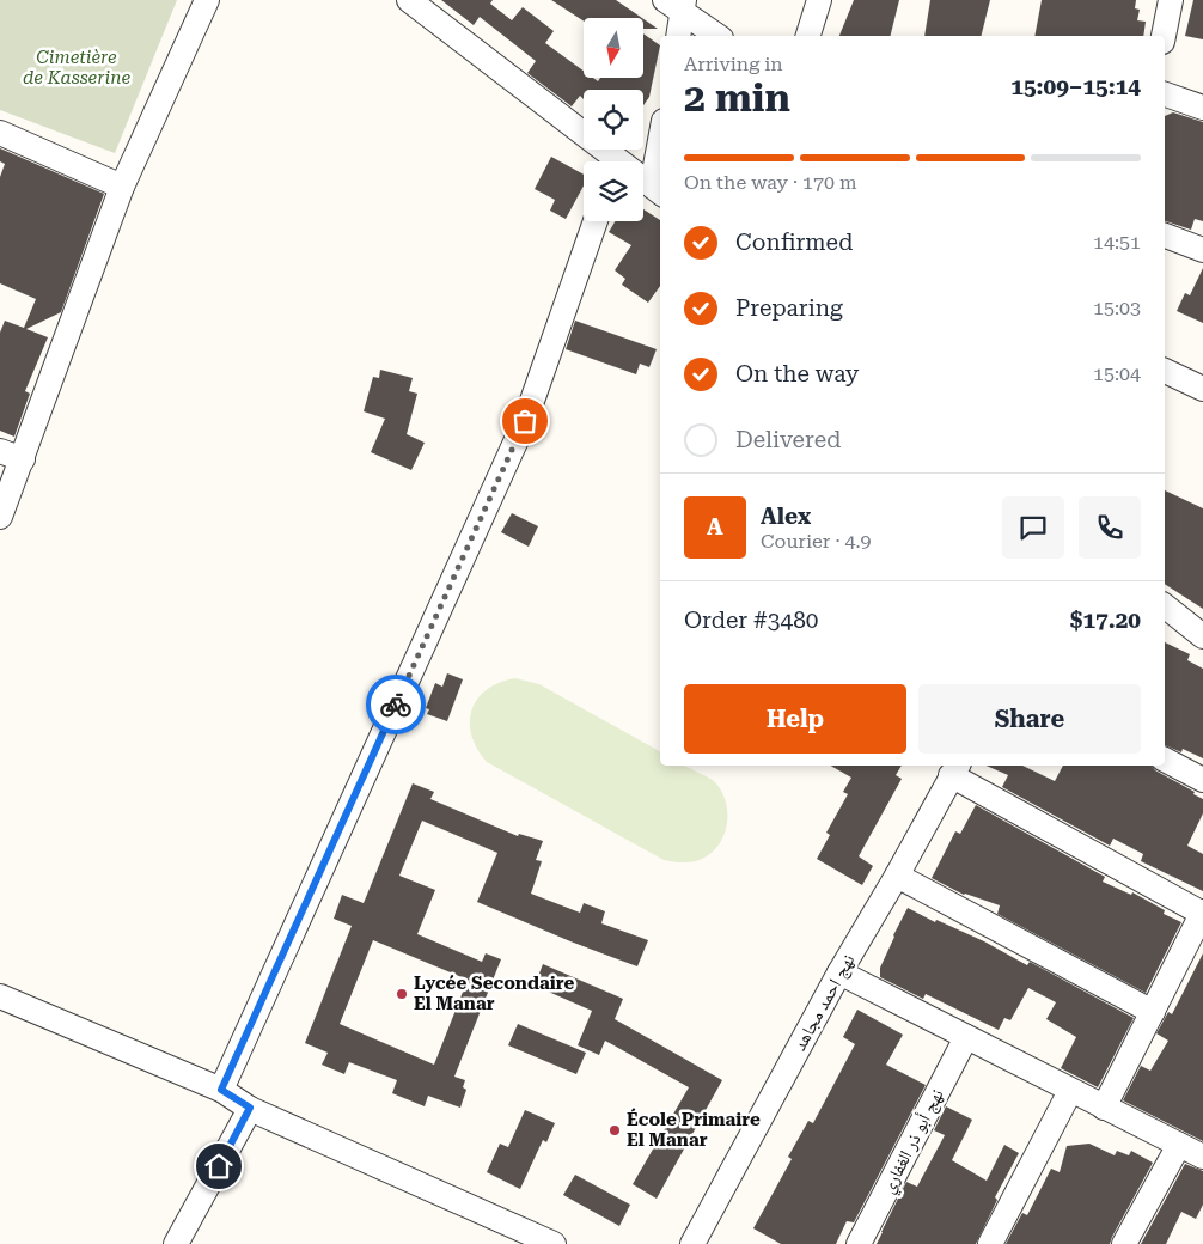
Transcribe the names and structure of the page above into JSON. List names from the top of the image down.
{
  "streets": {
    "street": ["نهج احمد مجاهد", "نهج أبو ذر الغفاري"]
  },
  "parks": ["Cimetière de Kasserine"],
  "places": ["Lycée Secondaire El Manar", "École Primaire El Manar"],
  "north": "bottom",
  "page": {
    "heading": ["2 min", "Arriving in", "15:09–15:14"],
    "panel": [
      "Alex",
      "Courier · 4.9",
      "Order #3480",
      "$17.20"
    ],
    "bar": "On the way · 170 m",
    "list": [
      ["Confirmed", "14:51"],
      ["Preparing", "15:03"],
      ["On the way", "15:04"],
      "Delivered"
    ],
    "round": "A",
    "buttons": ["Help", "Share"]
  }
}
